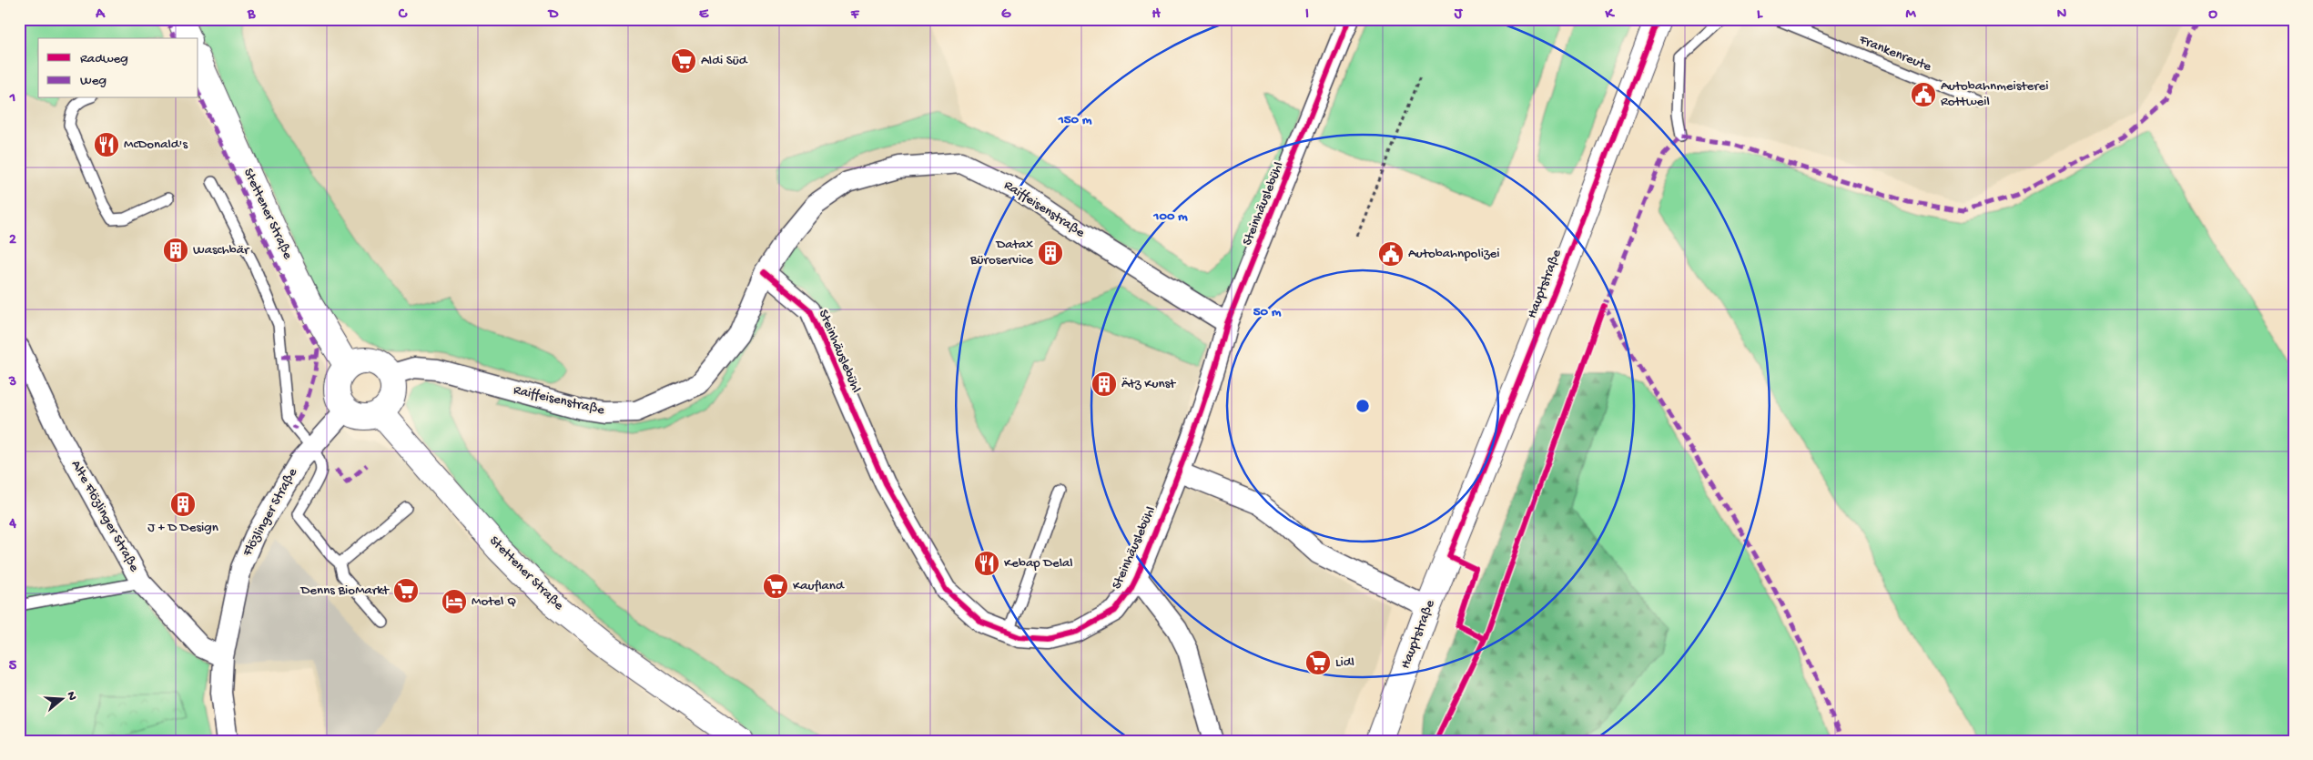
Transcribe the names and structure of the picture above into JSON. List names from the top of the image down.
{
  "streets": {
    "street": [
      "Steinhäuslebühl",
      "Raiffeisenstraße",
      "Stettener Straße",
      "Hauptstraße",
      "Flözlinger Straße",
      "Alte Flözlinger Straße"
    ],
    "lane": ["Frankenreute"]
  },
  "crossings": [
    ["Steinhäuslebühl", "Raiffeisenstraße"],
    ["Raiffeisenstraße", "Stettener Straße"],
    ["Raiffeisenstraße", "Flözlinger Straße"],
    ["Stettener Straße", "Flözlinger Straße"],
    ["Flözlinger Straße", "Alte Flözlinger Straße"]
  ],
  "places": {
    "supermarket": [
      "Aldi Süd",
      "Kaufland",
      "Denns BioMarkt",
      "Lidl"
    ],
    "public building": ["Autobahnmeisterei Rottweil", "Autobahnpolizei"],
    "restaurant": ["McDonald's", "Kebap Delal"],
    "building": [
      "Waschbär",
      "Datax Büroservice",
      "Ätz Kunst",
      "J + D Design"
    ],
    "hotel": ["Motel Q"]
  },
  "legend": ["Radweg", "Weg"],
  "north": "right",
  "grid": {
    "columns": [
      "A",
      "B",
      "C",
      "D",
      "E",
      "F",
      "G",
      "H",
      "I",
      "J",
      "K",
      "L",
      "M",
      "N",
      "O"
    ],
    "rows": [
      "1",
      "2",
      "3",
      "4",
      "5"
    ]
  },
  "rings": ["150 m", "100 m", "50 m"]
}
